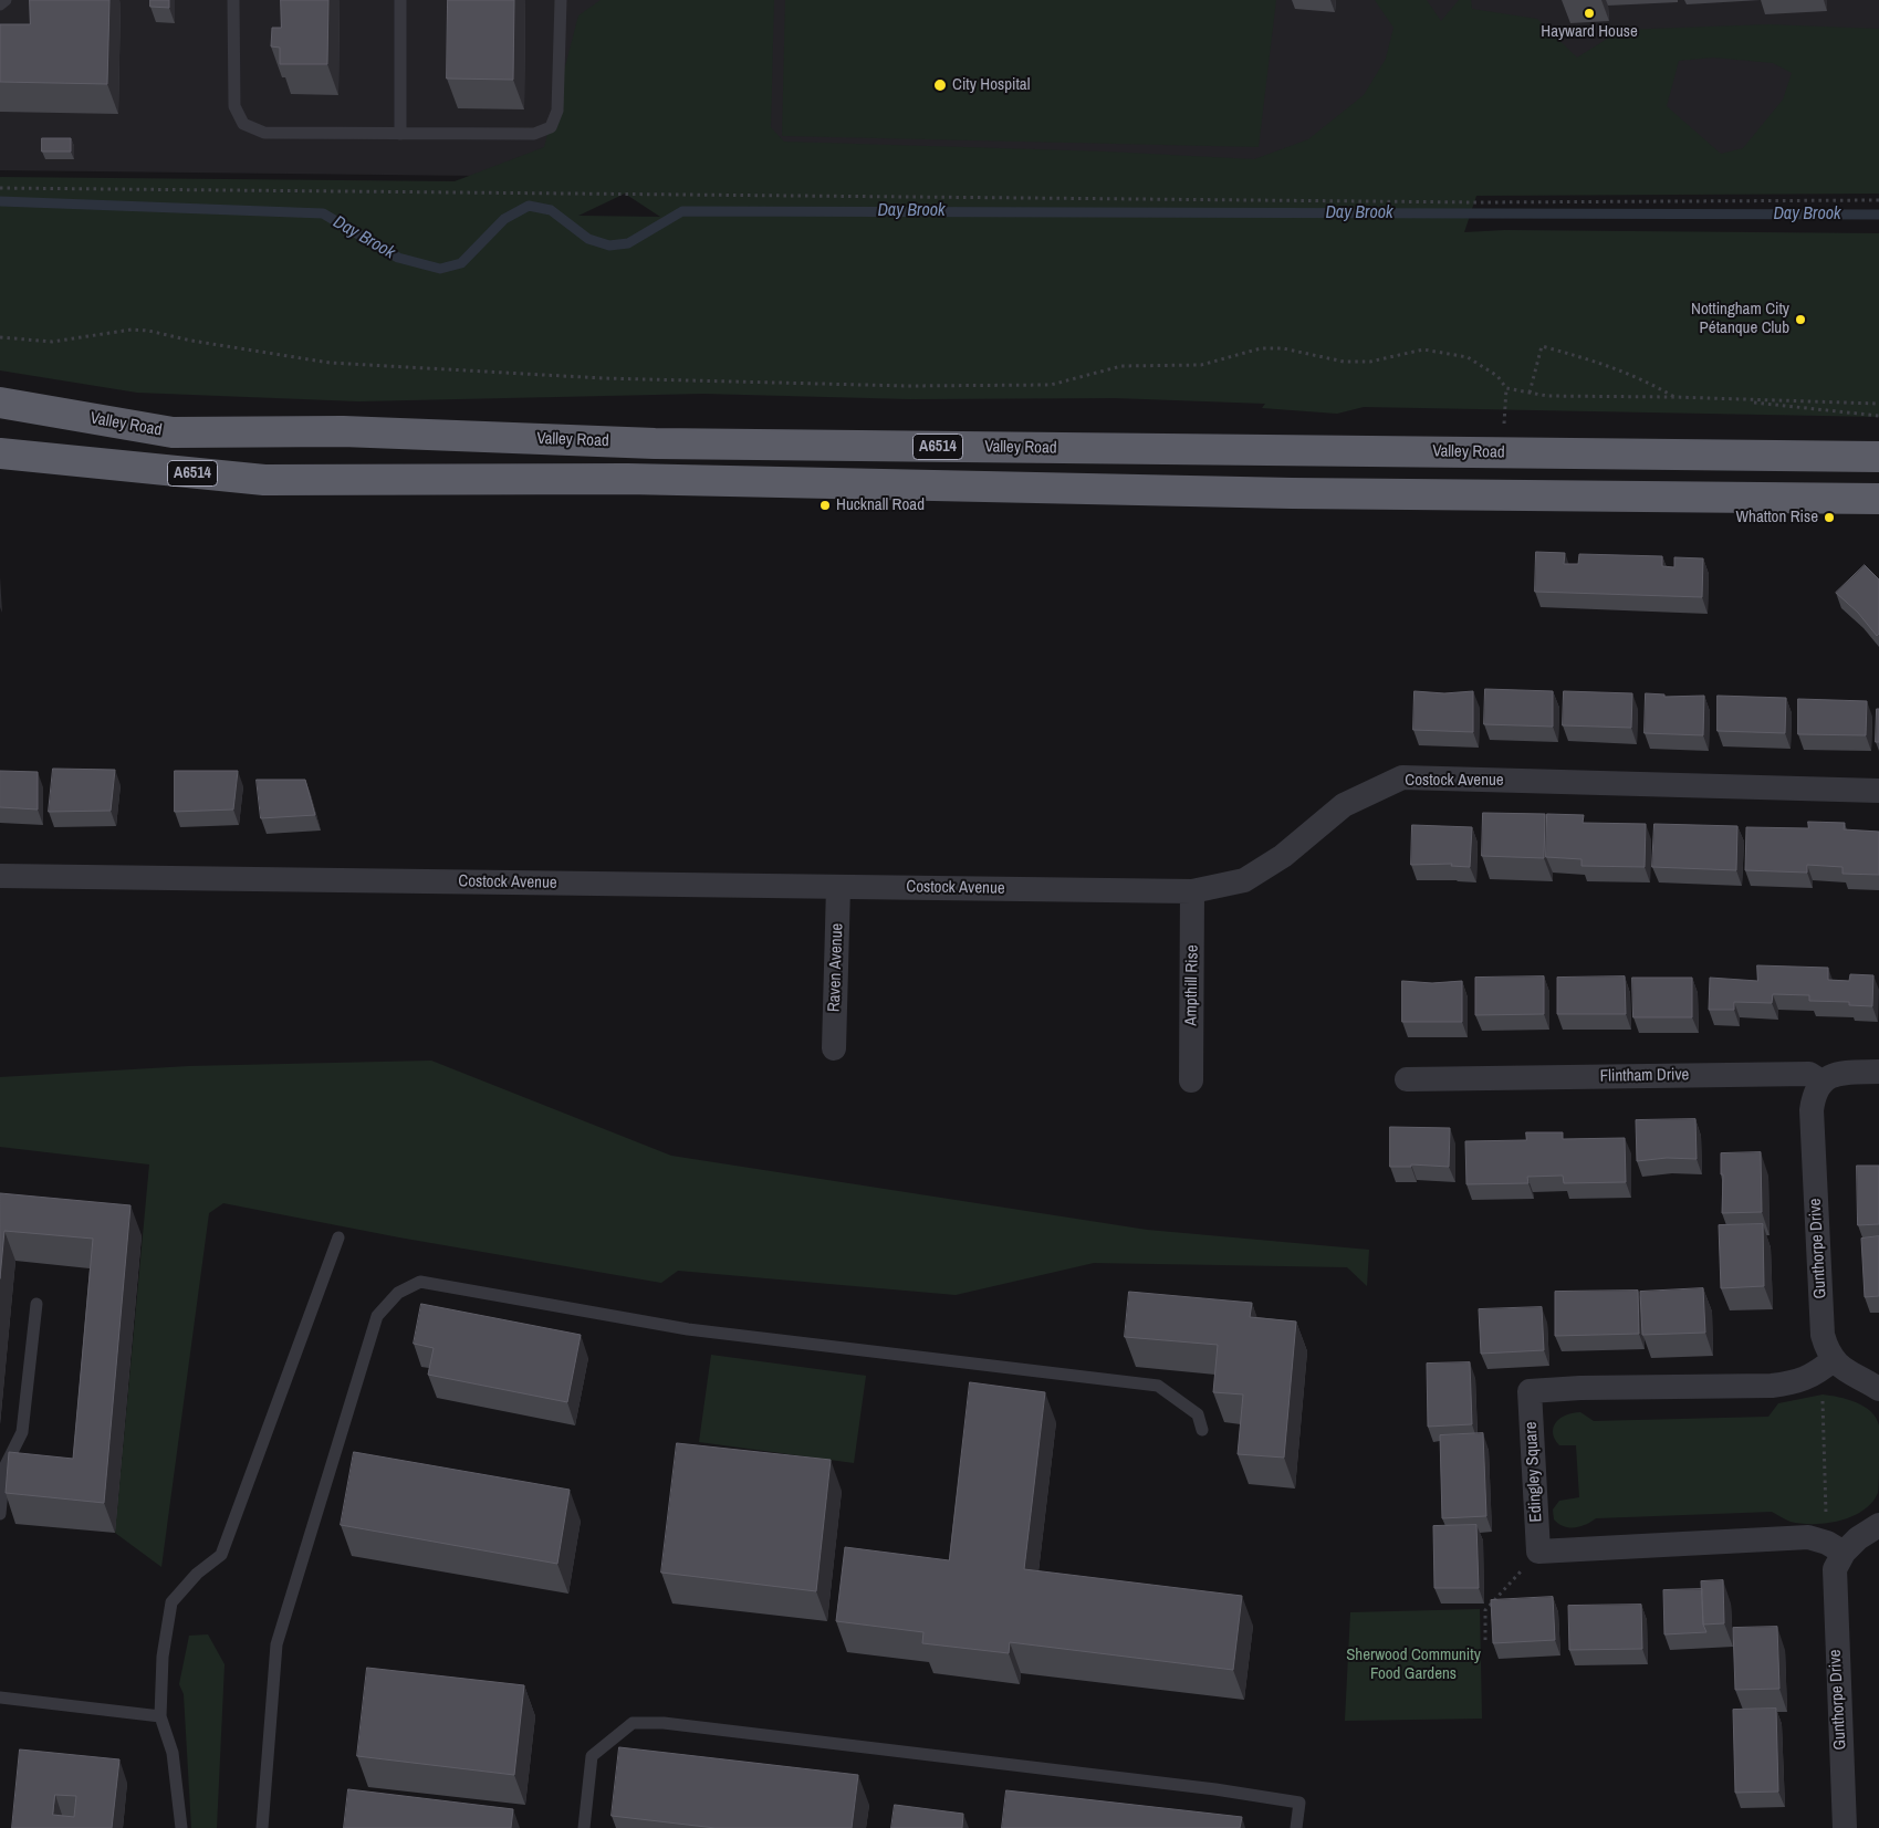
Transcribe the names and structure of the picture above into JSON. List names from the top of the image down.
{
  "streets": {
    "highway": ["Valley Road", "A6514"],
    "street": [
      "Costock Avenue",
      "Raven Avenue",
      "Ampthill Rise",
      "Flintham Drive",
      "Gunthorpe Drive",
      "Edingley Square"
    ]
  },
  "crossings": [
    ["Costock Avenue", "Raven Avenue"],
    ["Costock Avenue", "Ampthill Rise"],
    ["Flintham Drive", "Gunthorpe Drive"],
    ["Gunthorpe Drive", "Edingley Square"]
  ],
  "water": ["Day Brook"],
  "parks": ["Sherwood Community Food Gardens"],
  "places": [
    "Hayward House",
    "City Hospital",
    "Nottingham City Pétanque Club",
    "Hucknall Road",
    "Whatton Rise"
  ]
}
